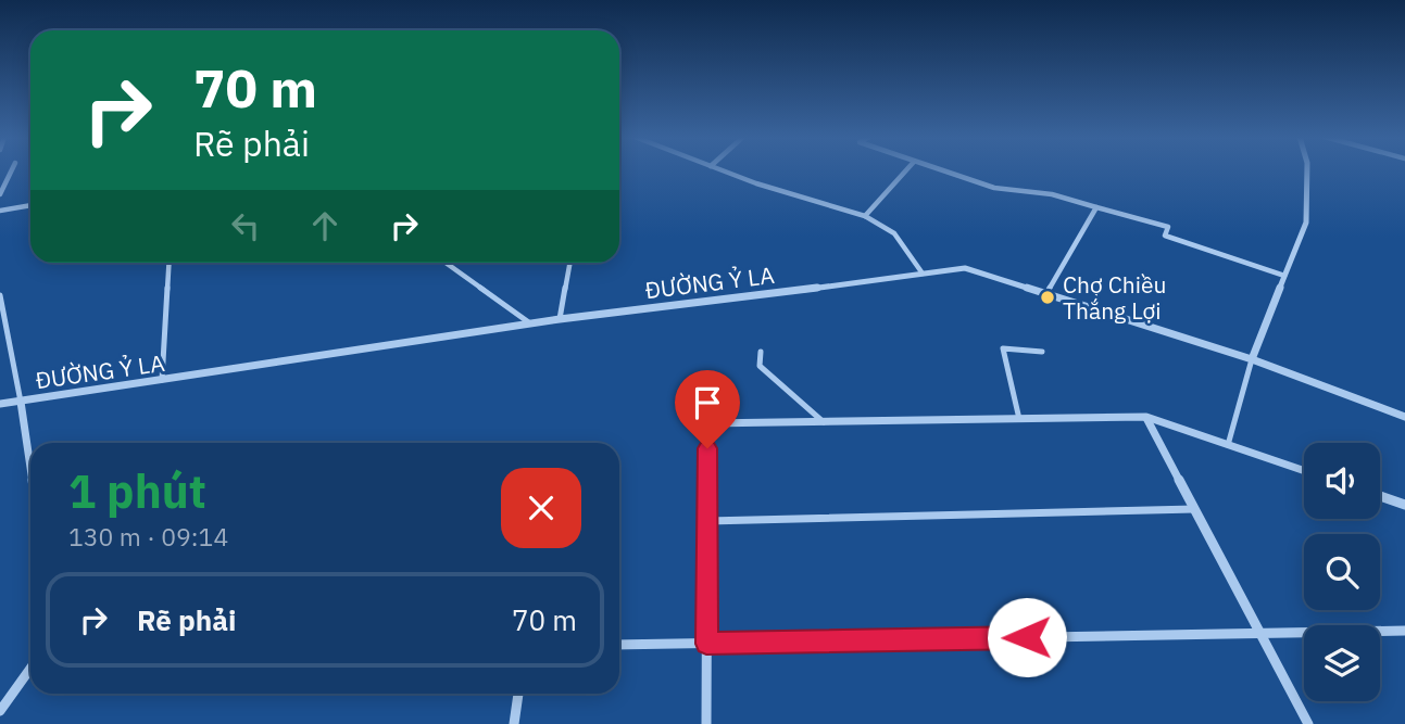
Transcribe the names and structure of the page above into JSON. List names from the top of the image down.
{
  "streets": {
    "street": ["ĐƯỜNG Ỷ LA"]
  },
  "places": ["Chợ Chiều Thắng Lợi"],
  "page": {
    "turn": ["70 m", "Rẽ phải"],
    "heading": ["1 phút", "130 m · 09:14"],
    "list": [
      {
        "name": "Rẽ phải",
        "value": "70 m"
      }
    ]
  }
}
